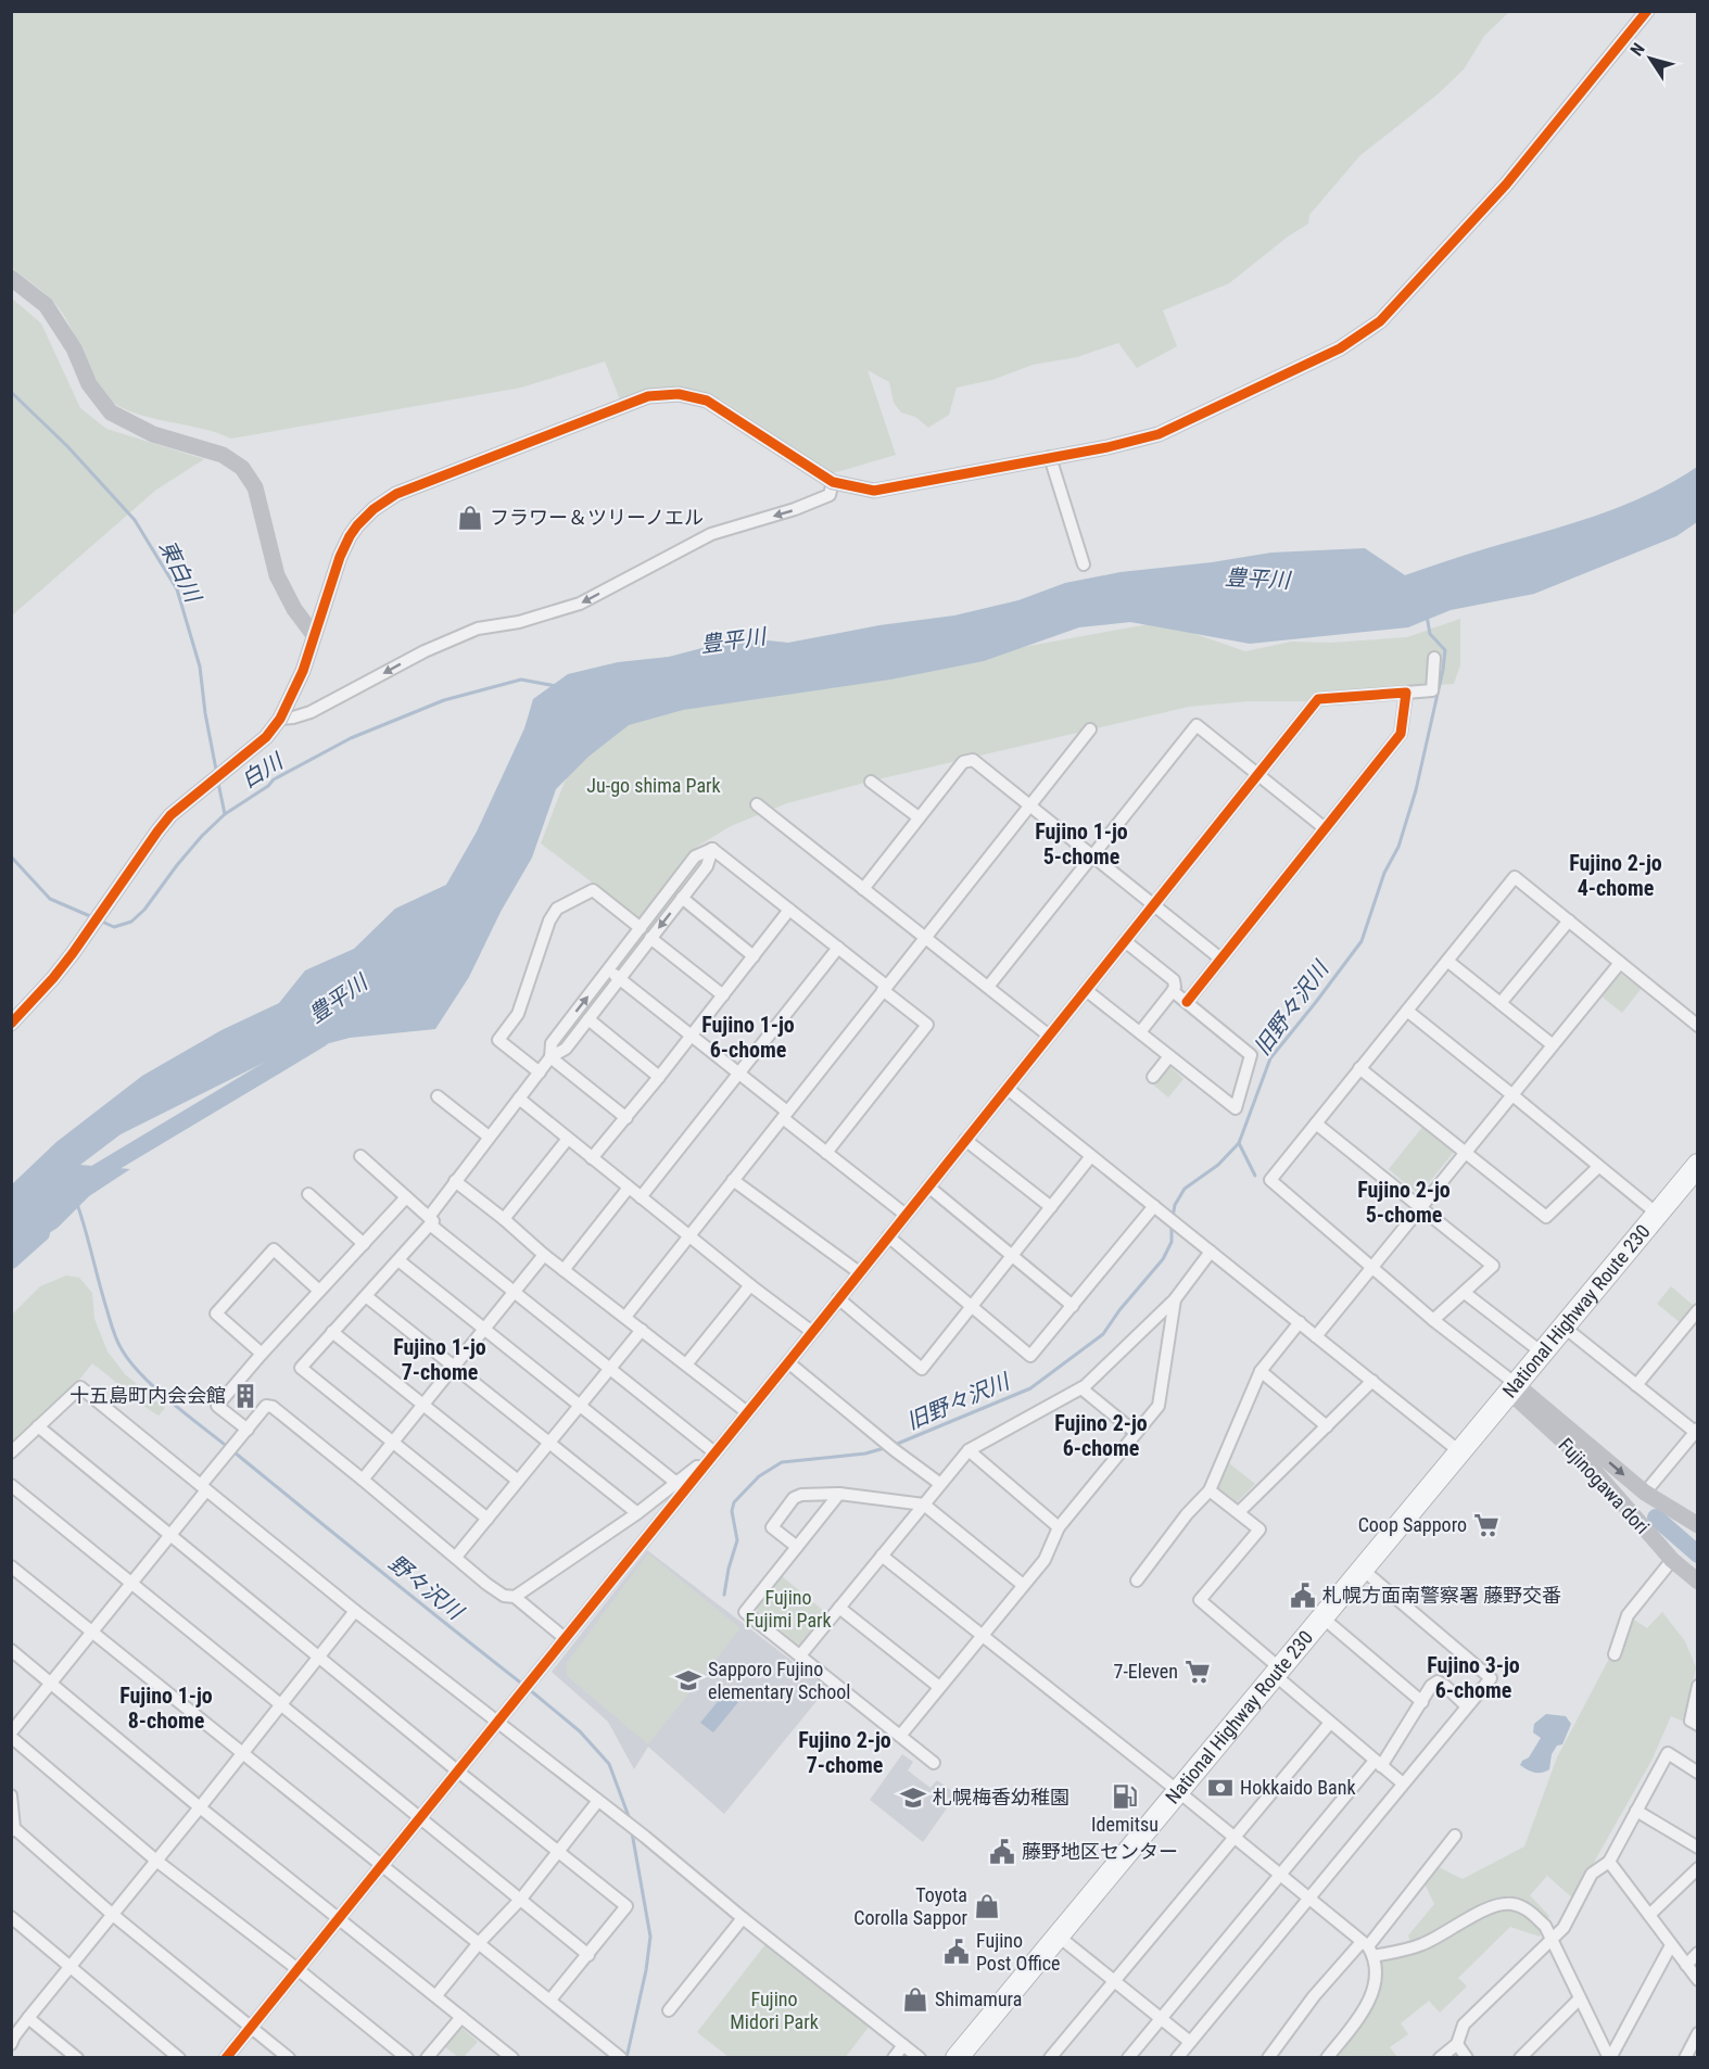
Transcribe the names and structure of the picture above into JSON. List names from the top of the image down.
{
  "streets": {
    "highway": ["National Highway Route 230"],
    "street": ["Fujinogawa dori"]
  },
  "crossings": [
    ["National Highway Route 230", "Fujinogawa dori"]
  ],
  "districts": [
    "Fujino 1-jo 5-chome",
    "Fujino 2-jo 4-chome",
    "Fujino 1-jo 6-chome",
    "Fujino 2-jo 5-chome",
    "Fujino 1-jo 7-chome",
    "Fujino 2-jo 6-chome",
    "Fujino 3-jo 6-chome",
    "Fujino 1-jo 8-chome",
    "Fujino 2-jo 7-chome"
  ],
  "water": [
    "東白川",
    "豊平川",
    "白川",
    "旧野々沢川",
    "野々沢川"
  ],
  "parks": ["Ju-go shima Park", "Fujino Fujimi Park", "Fujino Midori Park"],
  "places": {
    "shop": ["フラワー＆ツリーノエル", "Toyota Corolla Sappor", "Shimamura"],
    "building": ["十五島町内会会館"],
    "supermarket": ["Coop Sapporo", "7-Eleven"],
    "public building": ["札幌方面南警察署 藤野交番", "藤野地区センター", "Fujino Post Office"],
    "school or university": ["Sapporo Fujino elementary School", "札幌梅香幼稚園"],
    "bank": ["Hokkaido Bank"],
    "fuel station": ["Idemitsu"]
  },
  "north": "top left"
}
